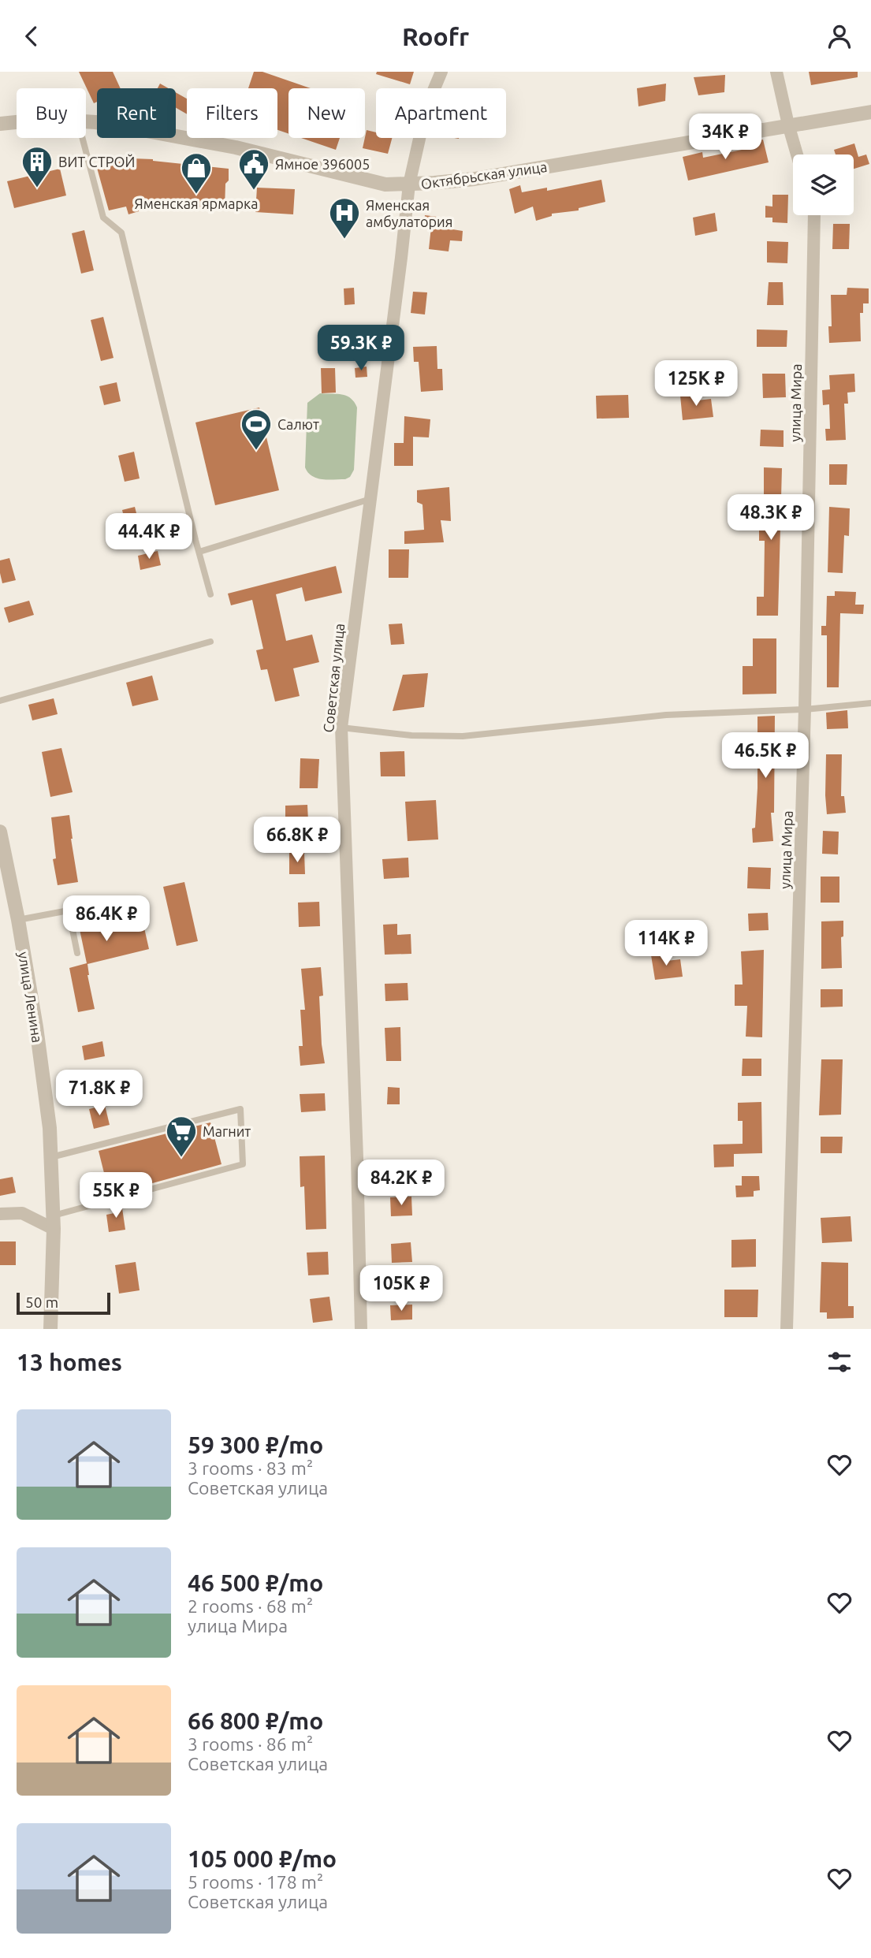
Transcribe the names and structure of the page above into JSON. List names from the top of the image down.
{
  "streets": {
    "street": [
      "Октябрьская улица",
      "улица Мира",
      "Советская улица",
      "улица Ленина"
    ]
  },
  "crossings": [
    ["Октябрьская улица", "Советская улица"]
  ],
  "places": {
    "building": ["ВИТ СТРОЙ"],
    "public building": ["Ямное 396005"],
    "shop": ["Яменская ярмарка"],
    "hospital": ["Яменская амбулатория"],
    "sports": ["Салют"],
    "supermarket": ["Магнит"]
  },
  "scale_bar": "50 m",
  "page": {
    "header": "Roofr",
    "chip": [
      "Buy",
      "Rent",
      "Filters",
      "New",
      "Apartment"
    ],
    "price": [
      "34K ₽",
      "59.3K ₽",
      "125K ₽",
      "48.3K ₽",
      "44.4K ₽",
      "46.5K ₽",
      "66.8K ₽",
      "86.4K ₽",
      "114K ₽",
      "71.8K ₽",
      "84.2K ₽",
      "55K ₽",
      "105K ₽"
    ],
    "scale": "50 m",
    "heading": "13 homes",
    "list": [
      {
        "name": "59 300 ₽/mo",
        "note": "3 rooms · 83 m² · Советская улица"
      },
      {
        "name": "46 500 ₽/mo",
        "note": "2 rooms · 68 m² · улица Мира"
      },
      {
        "name": "66 800 ₽/mo",
        "note": "3 rooms · 86 m² · Советская улица"
      },
      {
        "name": "105 000 ₽/mo",
        "note": "5 rooms · 178 m² · Советская улица"
      }
    ]
  }
}
